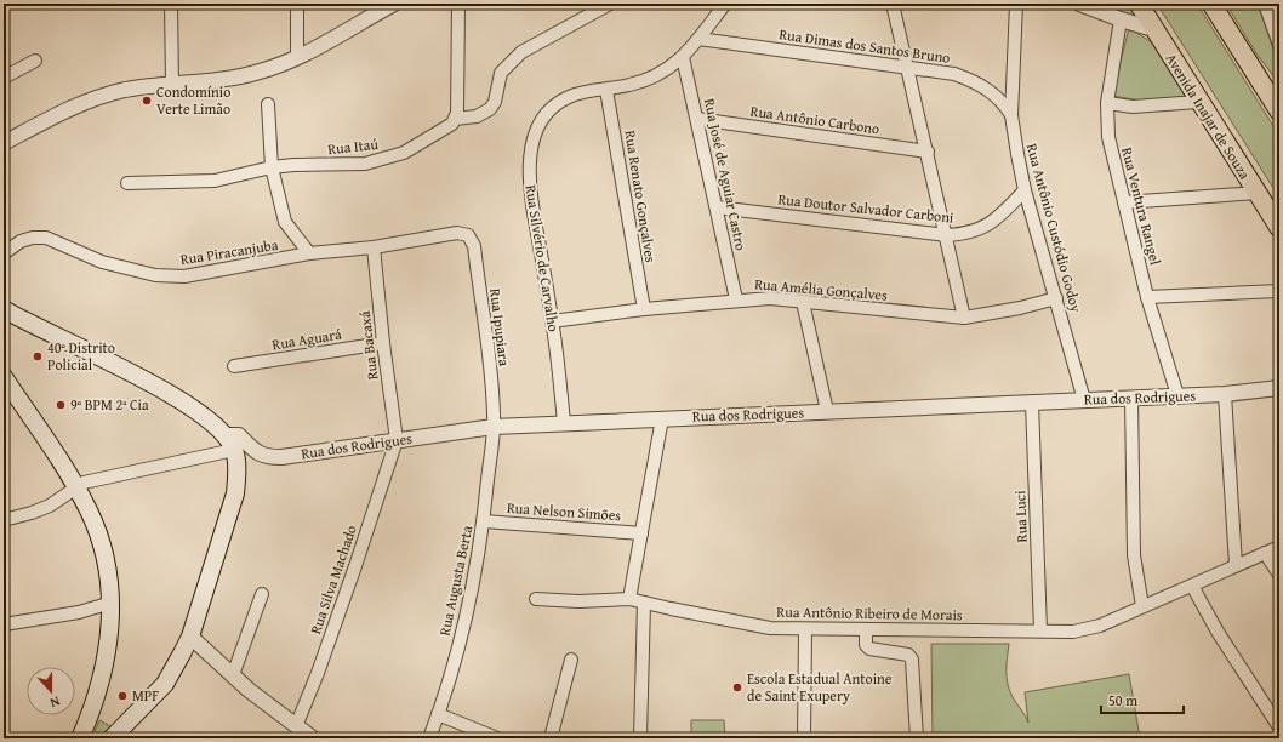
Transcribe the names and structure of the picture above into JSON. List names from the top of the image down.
{
  "streets": {
    "main road": ["Avenida Inajar de Souza"],
    "street": [
      "Rua Dimas dos Santos Bruno",
      "Rua Antônio Carbono",
      "Rua Itaú",
      "Rua José de Aguiar Castro",
      "Rua Renato Gonçalves",
      "Rua Ventura Rangel",
      "Rua Doutor Salvador Carboni",
      "Rua Antônio Custódio Godoy",
      "Rua Piracanjuba",
      "Rua Silvério de Carvalho",
      "Rua Amélia Gonçalves",
      "Rua Ipupiara",
      "Rua Aguará",
      "Rua Bacaxá",
      "Rua dos Rodrigues",
      "Rua Nelson Simões",
      "Rua Luci",
      "Rua Silva Machado",
      "Rua Augusta Berta",
      "Rua Antônio Ribeiro de Morais"
    ]
  },
  "crossings": [
    ["Rua Dimas dos Santos Bruno", "Rua Antônio Custódio Godoy"],
    ["Rua Dimas dos Santos Bruno", "Rua Silvério de Carvalho"],
    ["Rua Antônio Carbono", "Rua José de Aguiar Castro"],
    ["Rua José de Aguiar Castro", "Rua Doutor Salvador Carboni"],
    ["Rua José de Aguiar Castro", "Rua Silvério de Carvalho"],
    ["Rua José de Aguiar Castro", "Rua Amélia Gonçalves"],
    ["Rua Renato Gonçalves", "Rua Silvério de Carvalho"],
    ["Rua Renato Gonçalves", "Rua Amélia Gonçalves"],
    ["Rua Ventura Rangel", "Rua dos Rodrigues"],
    ["Rua Doutor Salvador Carboni", "Rua Antônio Custódio Godoy"],
    ["Rua Antônio Custódio Godoy", "Rua Amélia Gonçalves"],
    ["Rua Antônio Custódio Godoy", "Rua dos Rodrigues"],
    ["Rua Piracanjuba", "Rua Ipupiara"],
    ["Rua Piracanjuba", "Rua Bacaxá"],
    ["Rua Silvério de Carvalho", "Rua Amélia Gonçalves"],
    ["Rua Silvério de Carvalho", "Rua dos Rodrigues"],
    ["Rua Ipupiara", "Rua dos Rodrigues"],
    ["Rua Ipupiara", "Rua Augusta Berta"],
    ["Rua Aguará", "Rua Bacaxá"],
    ["Rua Bacaxá", "Rua dos Rodrigues"],
    ["Rua Bacaxá", "Rua Silva Machado"],
    ["Rua dos Rodrigues", "Rua Luci"],
    ["Rua dos Rodrigues", "Rua Silva Machado"],
    ["Rua dos Rodrigues", "Rua Augusta Berta"],
    ["Rua Nelson Simões", "Rua Augusta Berta"],
    ["Rua Luci", "Rua Antônio Ribeiro de Morais"]
  ],
  "places": [
    "Condomínio Verte Limão",
    "40º Distrito Policial",
    "9º BPM 2ª Cia",
    "Escola Estadual Antoine de Saint Exupery",
    "MPF"
  ],
  "scale_bar": "50 m",
  "north": "bottom"
}
